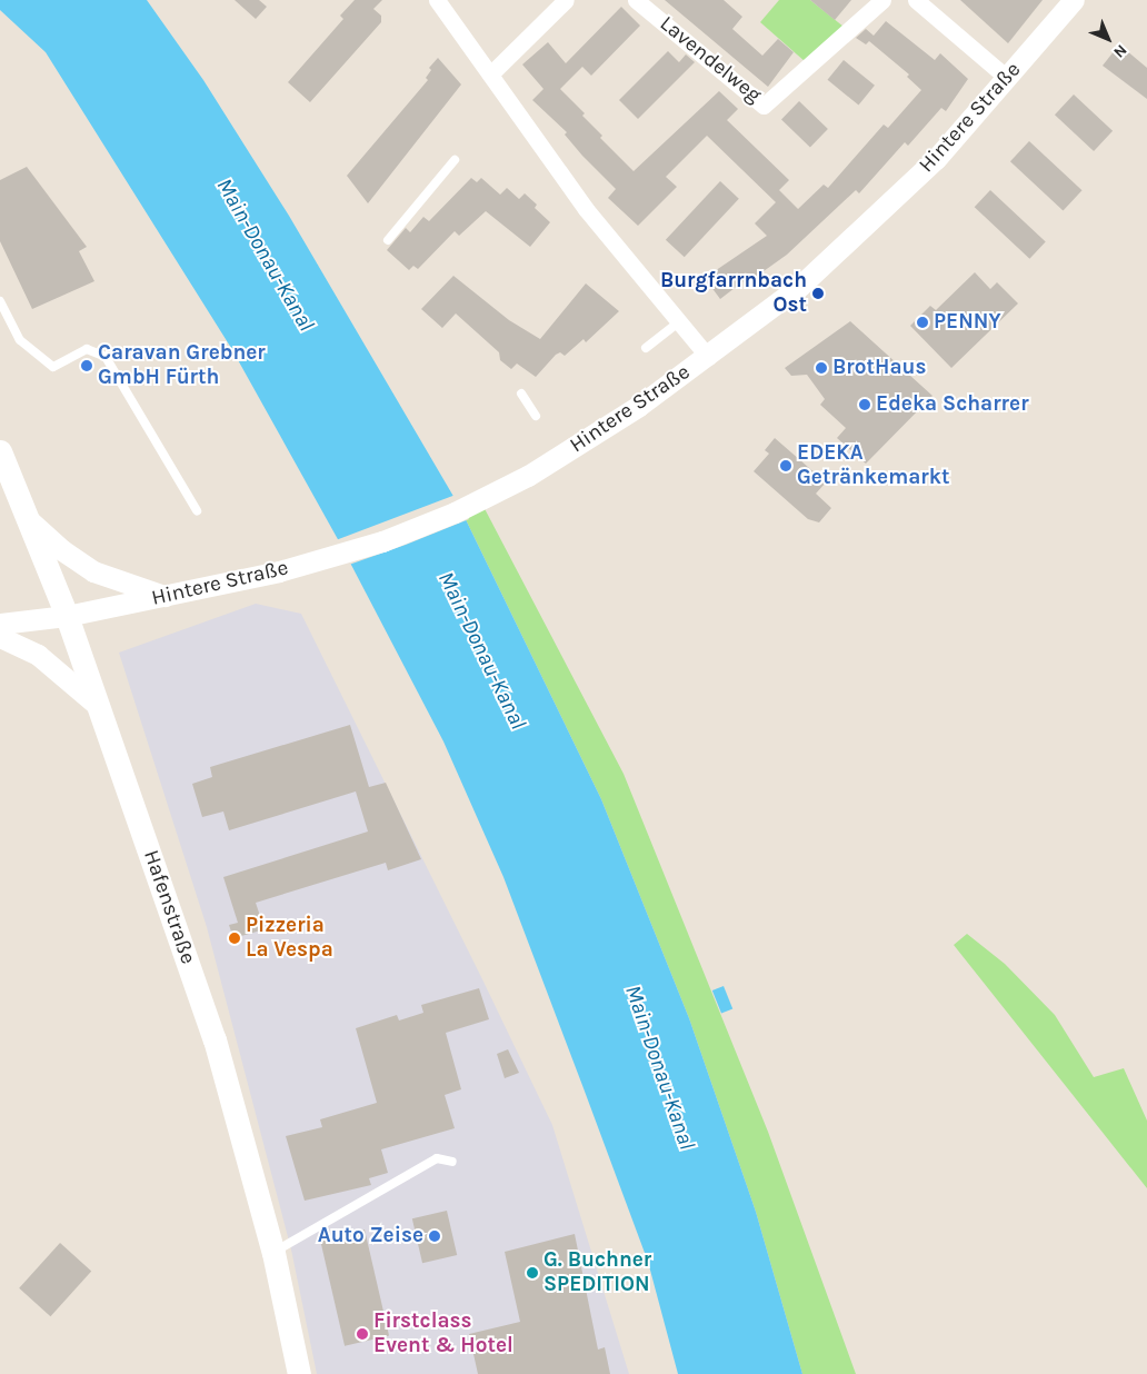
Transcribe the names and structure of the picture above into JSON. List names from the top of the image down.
{
  "streets": {
    "main road": ["Hafenstraße"],
    "street": ["Lavendelweg", "Hintere Straße"]
  },
  "crossings": [
    ["Hintere Straße", "Hafenstraße"]
  ],
  "water": ["Main-Donau-Kanal"],
  "places": [
    "Burgfarrnbach Ost",
    "PENNY",
    "Caravan Grebner GmbH Fürth",
    "BrotHaus",
    "Edeka Scharrer",
    "EDEKA Getränkemarkt",
    "Pizzeria La Vespa",
    "Auto Zeise",
    "G. Buchner SPEDITION",
    "Firstclass Event & Hotel"
  ],
  "north": "bottom right"
}
